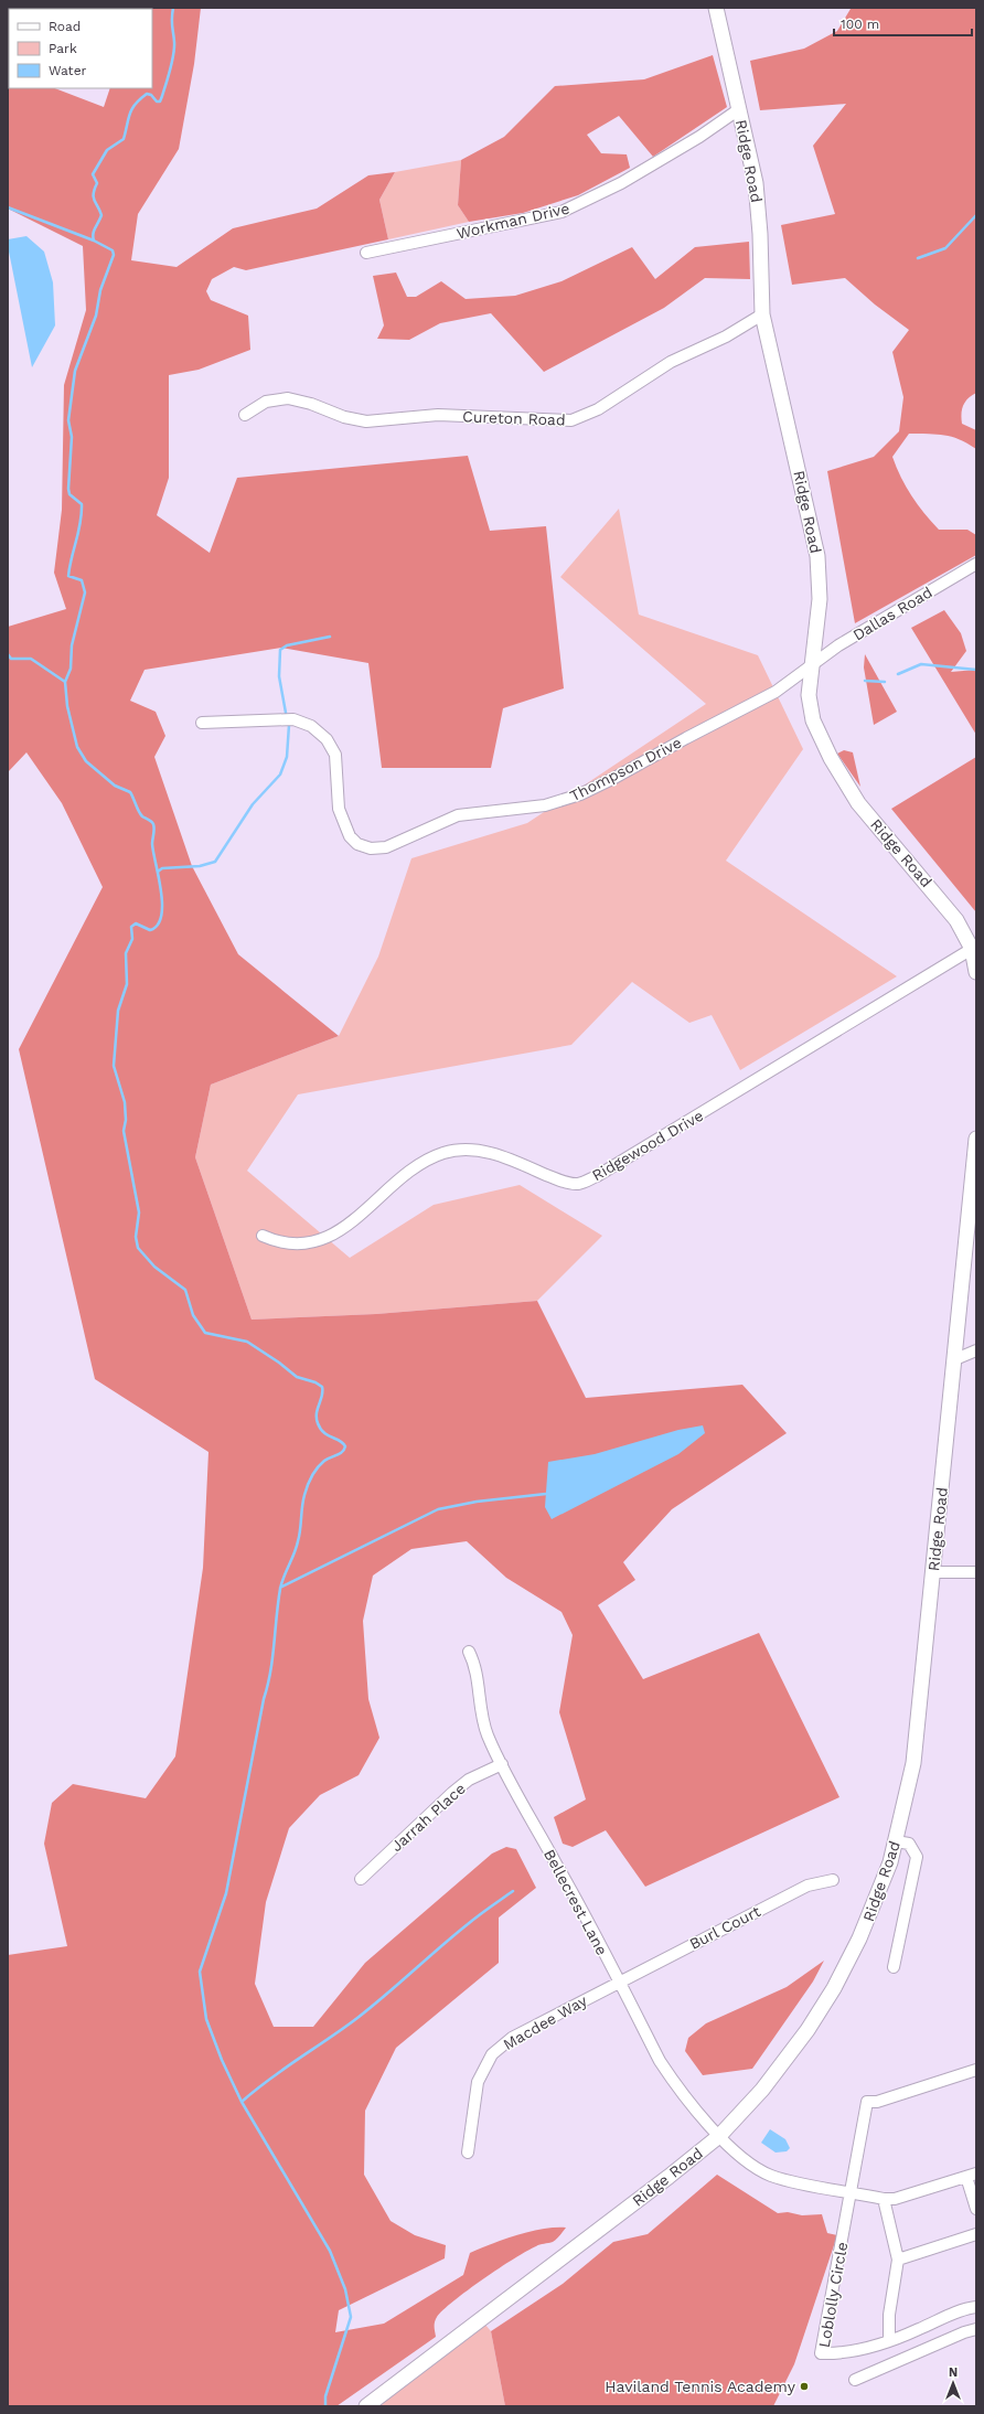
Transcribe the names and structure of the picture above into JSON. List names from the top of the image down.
{
  "streets": {
    "street": [
      "Ridge Road",
      "Workman Drive",
      "Cureton Road",
      "Dallas Road",
      "Thompson Drive",
      "Ridgewood Drive",
      "Jarrah Place",
      "Bellecrest Lane",
      "Burl Court",
      "Macdee Way",
      "Loblolly Circle"
    ]
  },
  "crossings": [
    ["Ridge Road", "Workman Drive"],
    ["Ridge Road", "Cureton Road"],
    ["Ridge Road", "Dallas Road"],
    ["Ridge Road", "Thompson Drive"],
    ["Ridge Road", "Ridgewood Drive"],
    ["Ridge Road", "Bellecrest Lane"],
    ["Dallas Road", "Thompson Drive"],
    ["Jarrah Place", "Bellecrest Lane"],
    ["Bellecrest Lane", "Burl Court"],
    ["Bellecrest Lane", "Macdee Way"],
    ["Bellecrest Lane", "Loblolly Circle"],
    ["Burl Court", "Macdee Way"]
  ],
  "places": ["Haviland Tennis Academy"],
  "legend": ["Road", "Park", "Water"],
  "scale_bar": "100 m",
  "north": "top"
}
